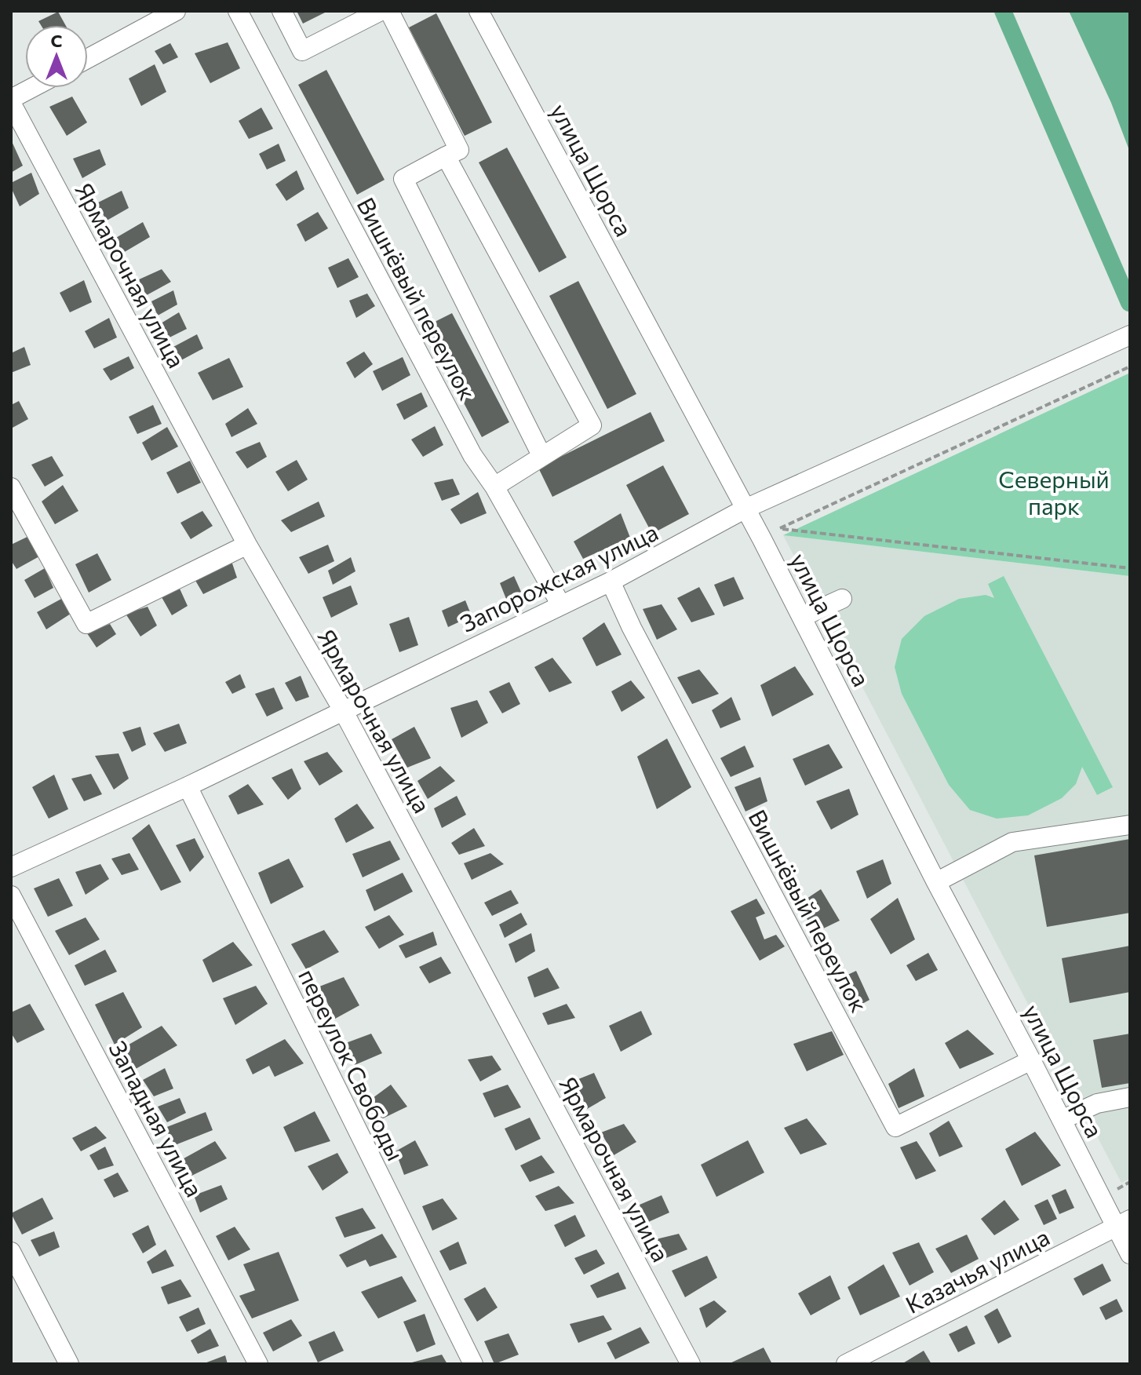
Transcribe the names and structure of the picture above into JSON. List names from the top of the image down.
{
  "streets": {
    "street": [
      "улица Щорса",
      "Ярмарочная улица",
      "Вишнёвый переулок",
      "Запорожская улица",
      "переулок Свободы",
      "Западная улица",
      "Казачья улица"
    ]
  },
  "crossings": [
    ["улица Щорса", "Вишнёвый переулок"],
    ["улица Щорса", "Запорожская улица"],
    ["улица Щорса", "Казачья улица"],
    ["Ярмарочная улица", "Запорожская улица"],
    ["Вишнёвый переулок", "Запорожская улица"],
    ["Запорожская улица", "переулок Свободы"]
  ],
  "parks": ["Северный парк"],
  "north": "top"
}
